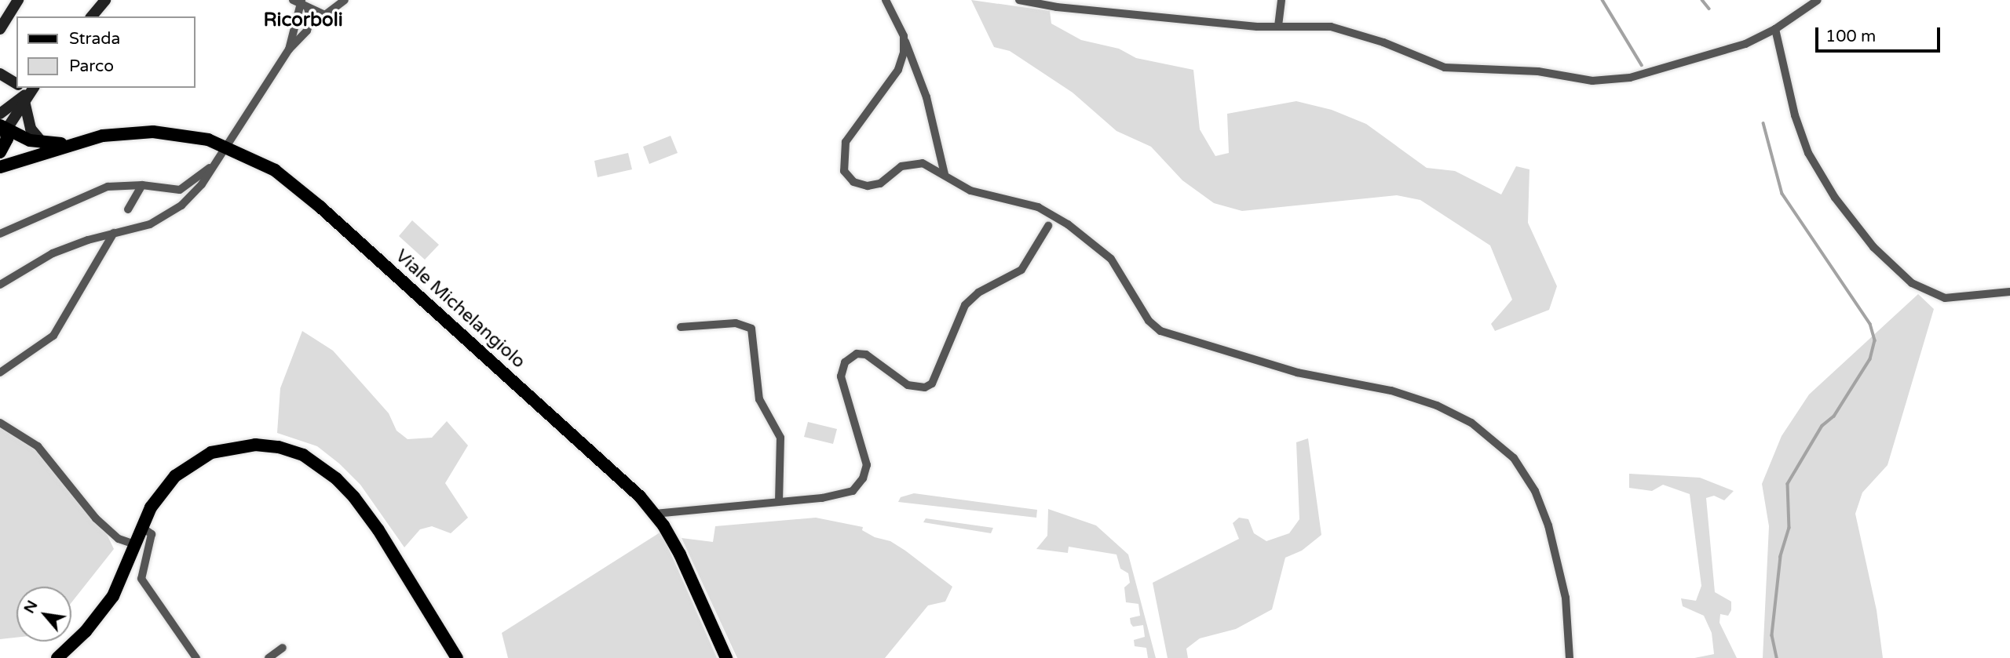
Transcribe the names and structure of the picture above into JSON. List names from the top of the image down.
{
  "streets": {
    "main road": ["Viale Michelangiolo"]
  },
  "districts": ["Ricorboli"],
  "legend": ["Strada", "Parco"],
  "scale_bar": "100 m",
  "north": "top left"
}
